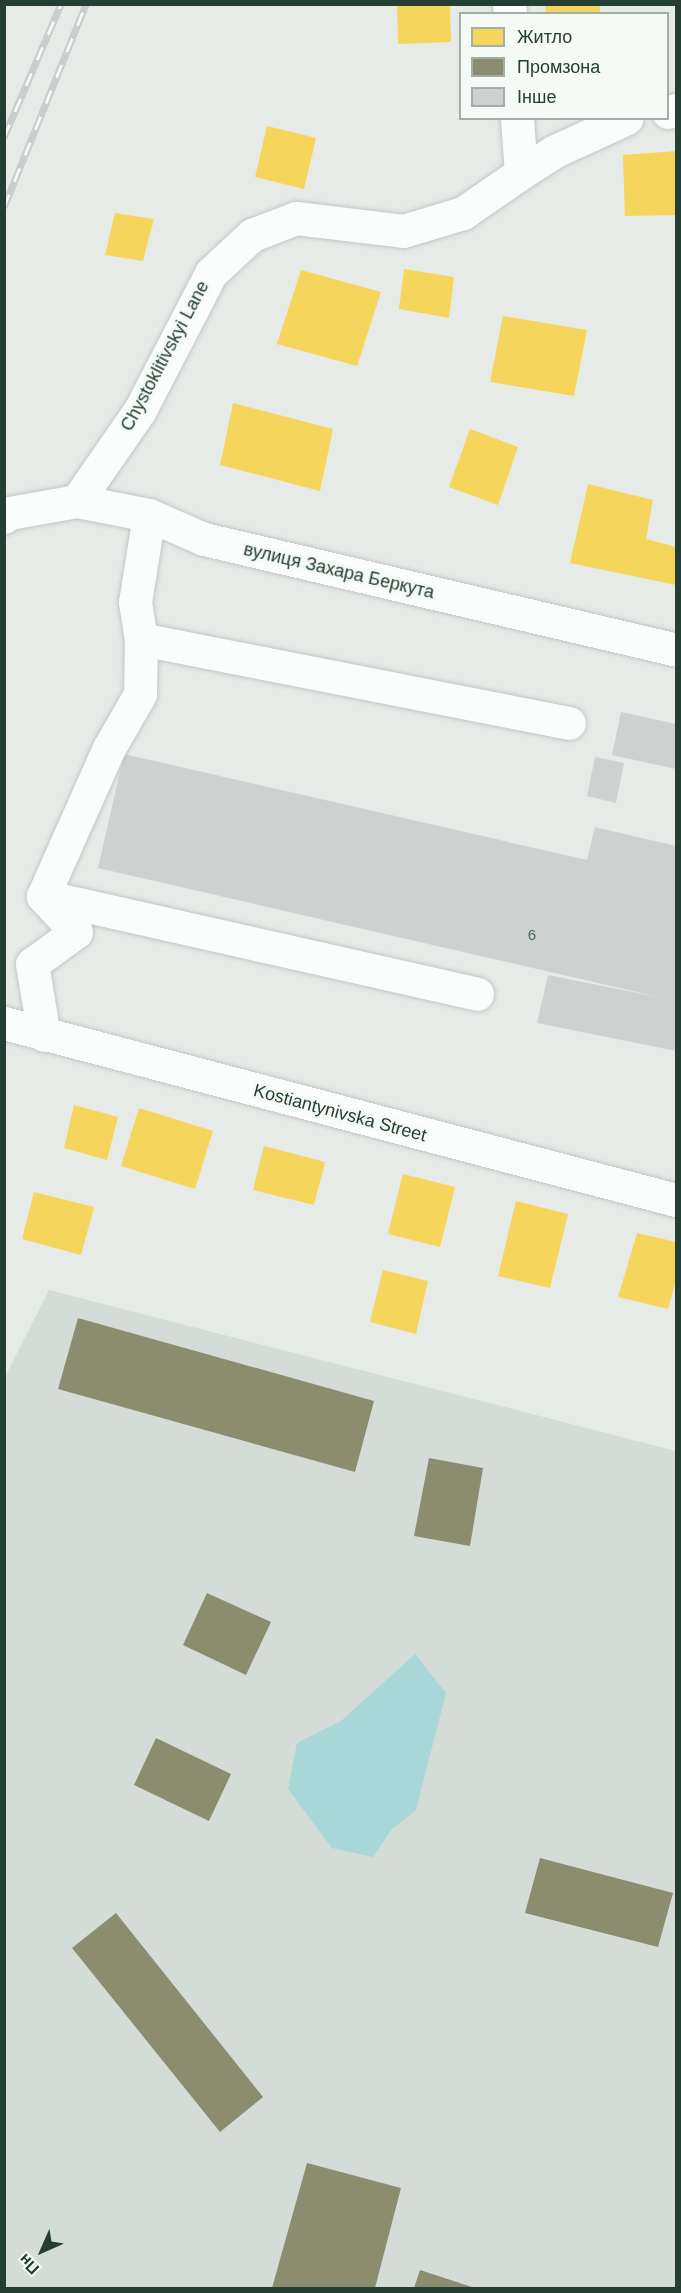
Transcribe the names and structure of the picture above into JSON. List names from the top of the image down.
{
  "streets": {
    "street": ["Chystoklitivskyi Lane", "вулиця Захара Беркута", "Kostiantynivska Street"]
  },
  "crossings": [
    ["Chystoklitivskyi Lane", "вулиця Захара Беркута"]
  ],
  "house_numbers": ["6"],
  "legend": ["Житло", "Промзона", "Інше"],
  "north": "bottom left"
}
